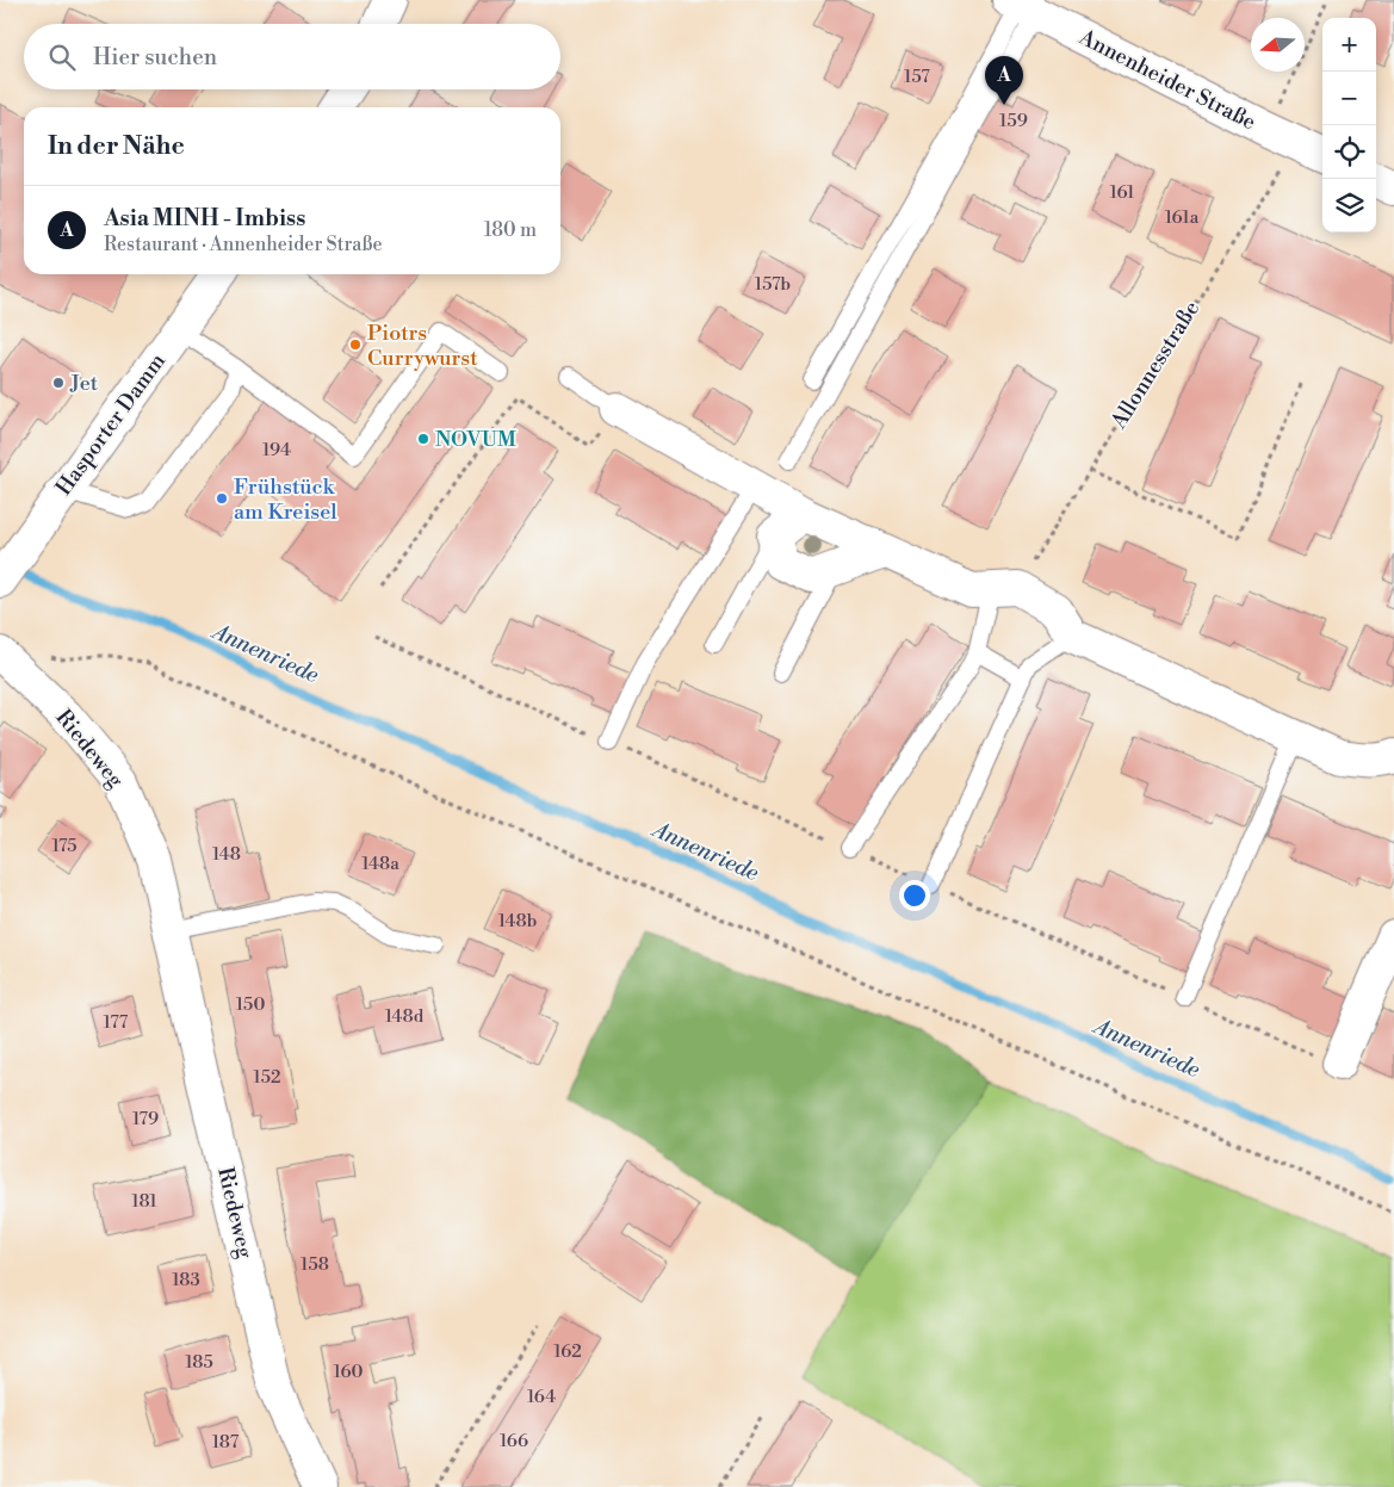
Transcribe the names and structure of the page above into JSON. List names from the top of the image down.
{
  "streets": {
    "street": ["Annenheider Straße", "Hasporter Damm", "Riedeweg"],
    "path": ["Allonnesstraße"]
  },
  "crossings": [
    ["Annenheider Straße", "Allonnesstraße"]
  ],
  "water": ["Annenriede"],
  "places": [
    "Piotrs Currywurst",
    "Jet",
    "NOVUM",
    "Frühstück am Kreisel"
  ],
  "house_numbers": [
    "157",
    "159",
    "161",
    "161a",
    "157b",
    "194",
    "175",
    "148",
    "148a",
    "148b",
    "150",
    "148d",
    "177",
    "152",
    "179",
    "181",
    "158",
    "183",
    "162",
    "185",
    "160",
    "164",
    "166",
    "187"
  ],
  "north": "left",
  "page": {
    "map_buttons": ["+", "−"],
    "search": "Hier suchen",
    "pins": "A",
    "heading": "In der Nähe",
    "list": [
      {
        "mark": "A",
        "name": "Asia MINH - Imbiss",
        "note": "Restaurant · Annenheider Straße",
        "value": "180 m"
      }
    ]
  }
}
